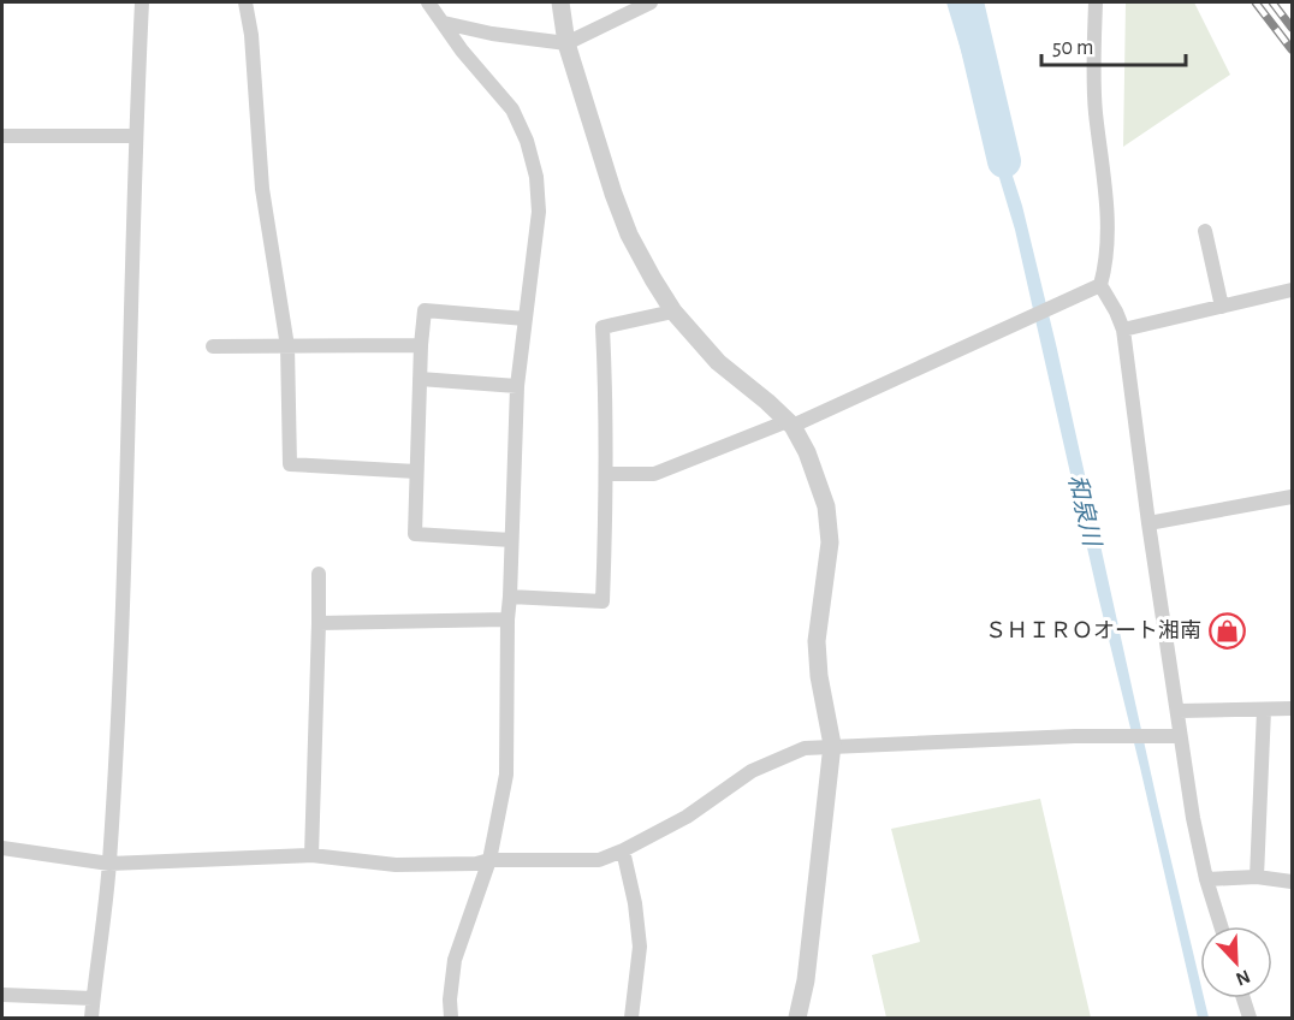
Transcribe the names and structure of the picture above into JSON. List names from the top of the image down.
{
  "water": ["和泉川"],
  "places": {
    "shop": ["ＳＨＩＲＯオート湘南"]
  },
  "scale_bar": "50 m",
  "north": "bottom right"
}
